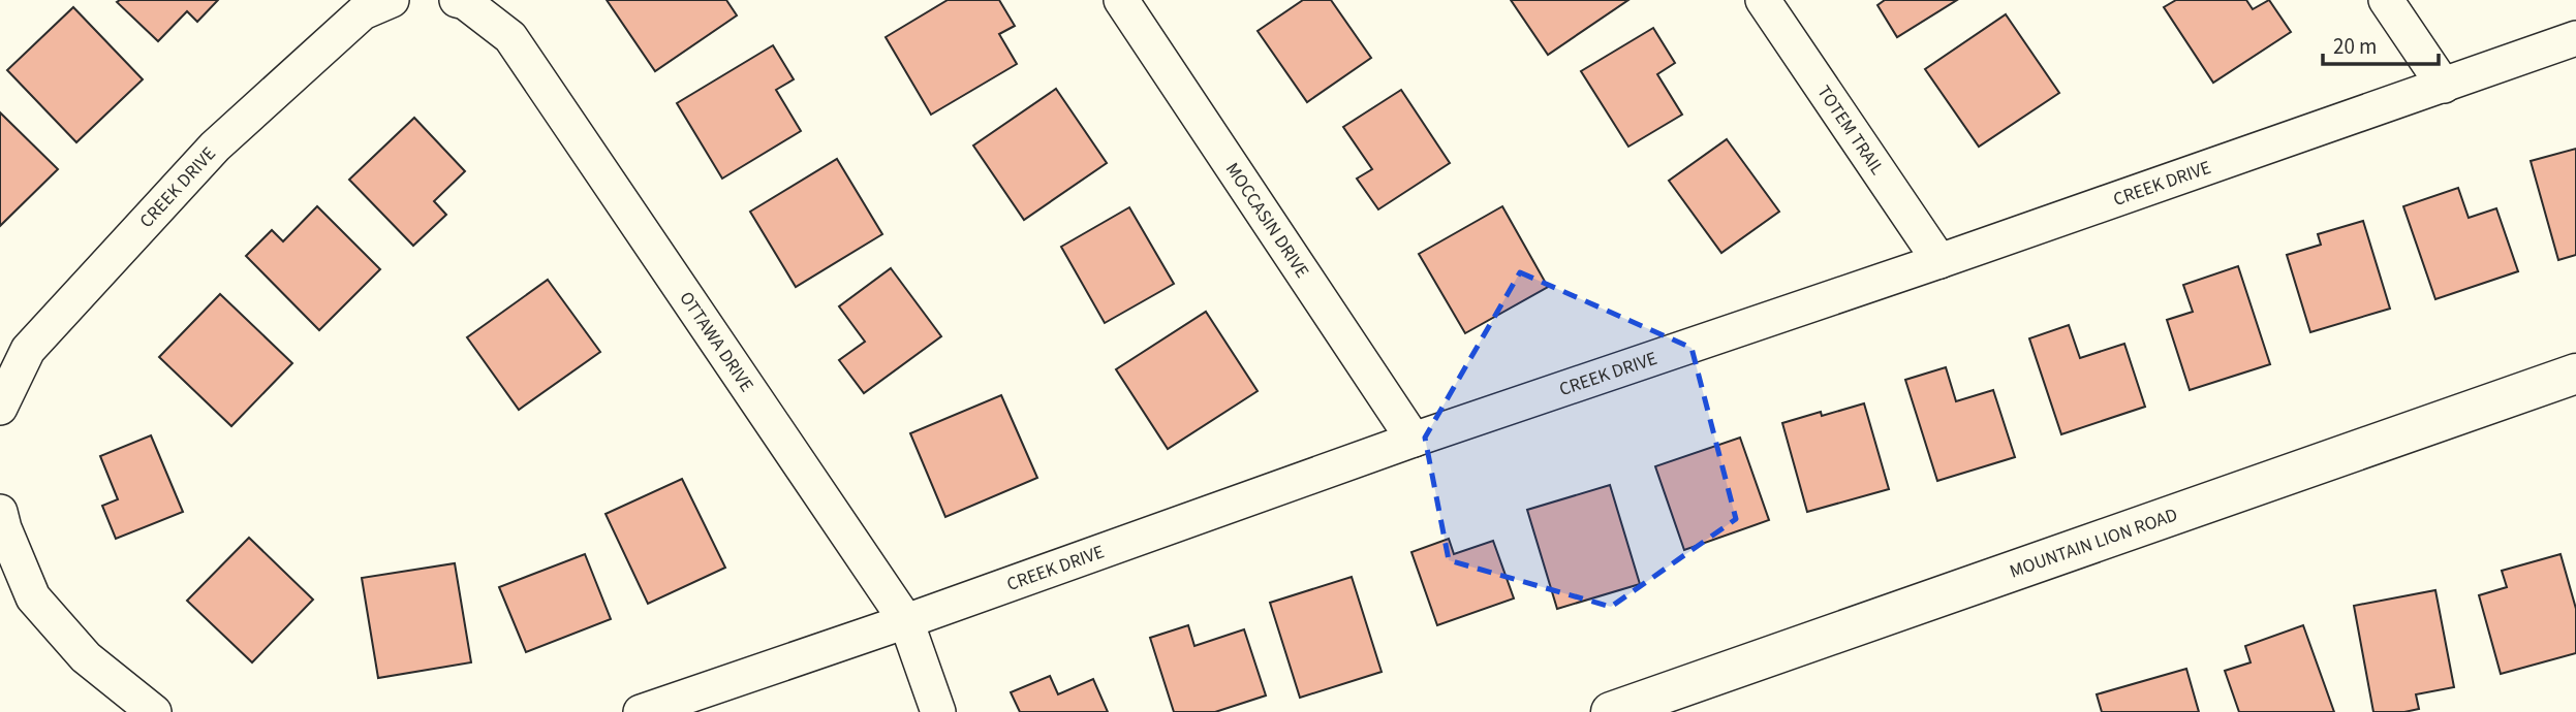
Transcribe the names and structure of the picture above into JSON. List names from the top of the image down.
{
  "streets": {
    "street": [
      "TOTEM TRAIL",
      "CREEK DRIVE",
      "MOCCASIN DRIVE",
      "OTTAWA DRIVE",
      "MOUNTAIN LION ROAD"
    ]
  },
  "crossings": [
    ["TOTEM TRAIL", "CREEK DRIVE"],
    ["CREEK DRIVE", "MOCCASIN DRIVE"],
    ["CREEK DRIVE", "OTTAWA DRIVE"]
  ],
  "scale_bar": "20 m"
}
